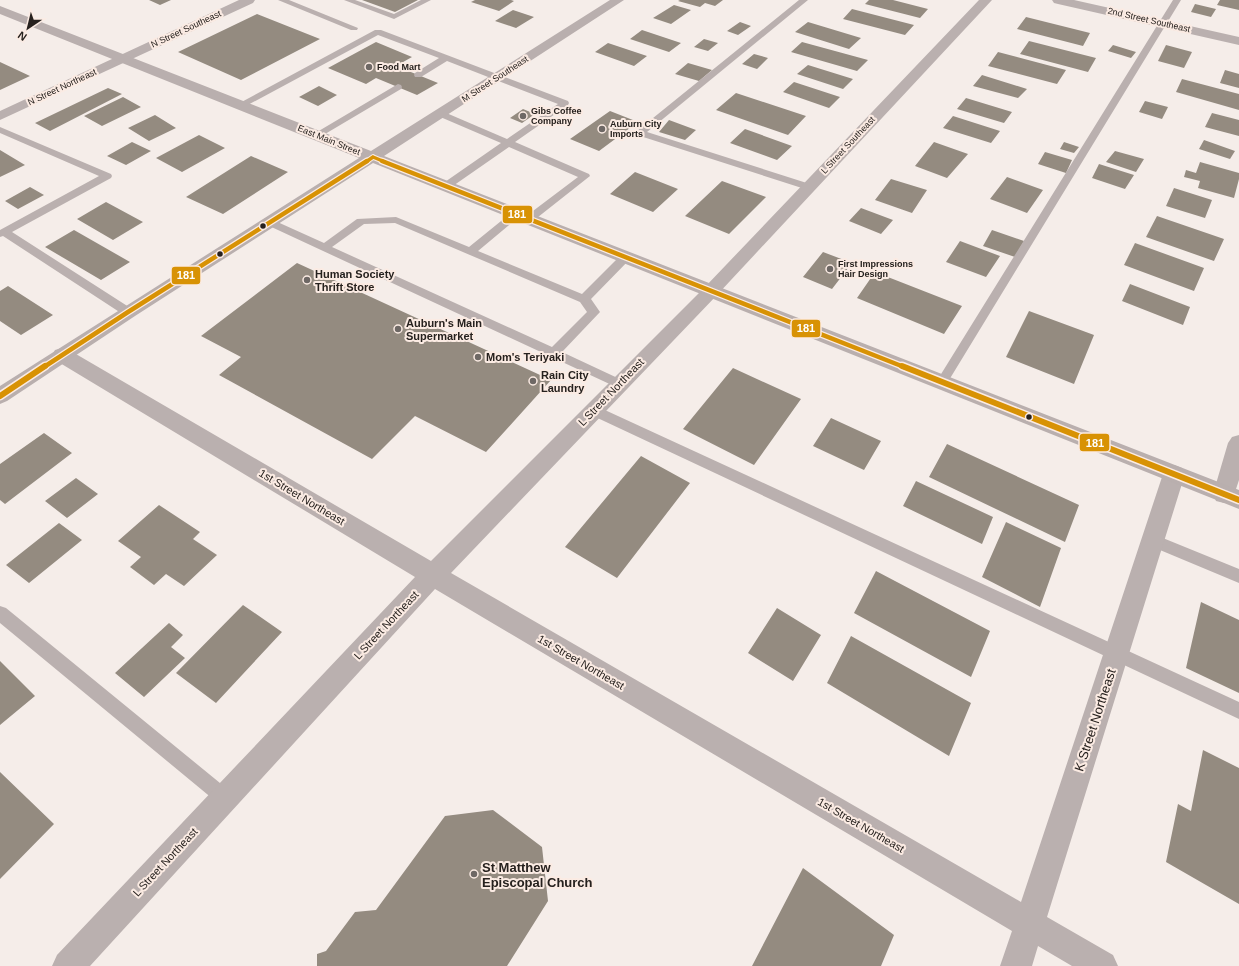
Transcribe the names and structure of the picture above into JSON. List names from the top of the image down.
{
  "streets": {
    "main road": ["M Street Southeast", "East Main Street"],
    "street": [
      "2nd Street Southeast",
      "N Street Southeast",
      "N Street Northeast",
      "L Street Southeast",
      "L Street Northeast",
      "1st Street Northeast",
      "K Street Northeast"
    ]
  },
  "crossings": [
    ["N Street Southeast", "N Street Northeast"],
    ["N Street Southeast", "East Main Street"],
    ["M Street Southeast", "East Main Street"],
    ["M Street Southeast", "1st Street Northeast"],
    ["N Street Northeast", "East Main Street"],
    ["East Main Street", "L Street Southeast"],
    ["East Main Street", "L Street Northeast"],
    ["East Main Street", "K Street Northeast"],
    ["L Street Southeast", "L Street Northeast"],
    ["L Street Northeast", "1st Street Northeast"],
    ["1st Street Northeast", "K Street Northeast"]
  ],
  "places": [
    "Food Mart",
    "Gibs Coffee Company",
    "Auburn City Imports",
    "First Impressions Hair Design",
    "Human Society Thrift Store",
    "Auburn's Main Supermarket",
    "Mom's Teriyaki",
    "Rain City Laundry",
    "St Matthew Episcopal Church"
  ],
  "lines": ["transit line 181"],
  "north": "bottom left"
}
